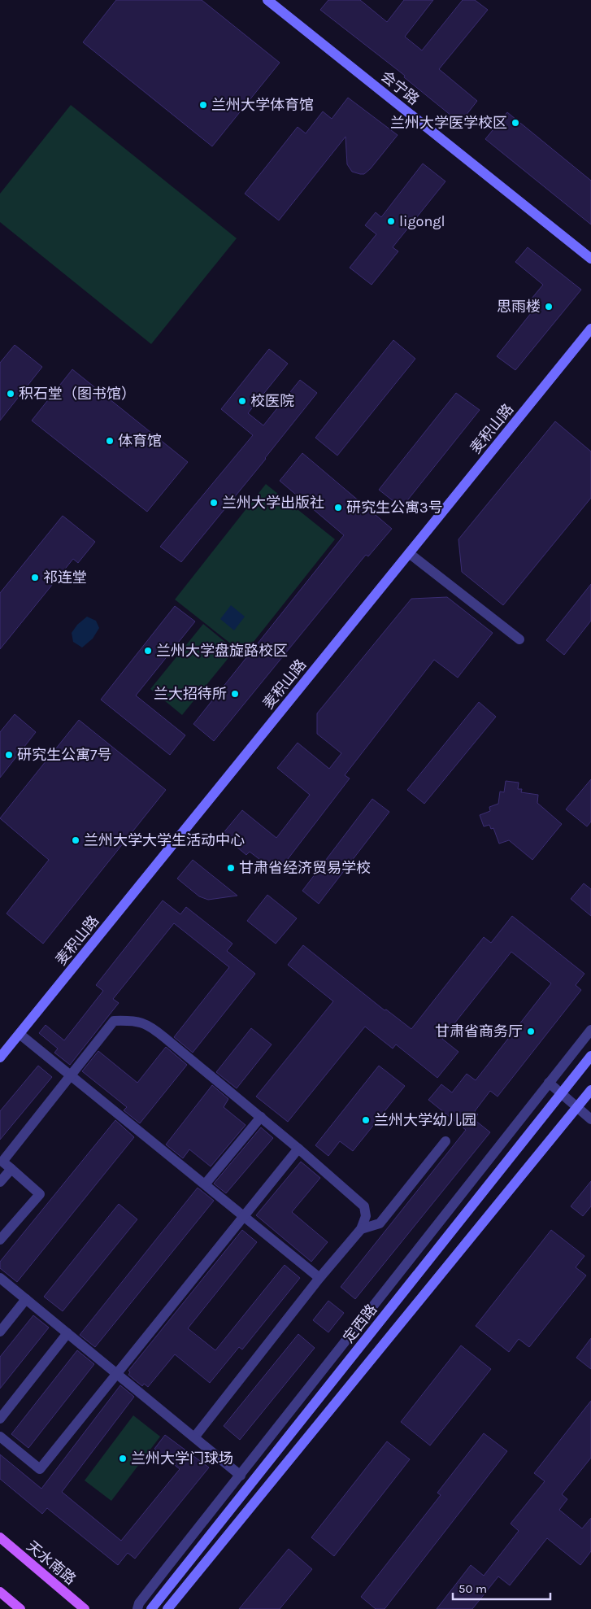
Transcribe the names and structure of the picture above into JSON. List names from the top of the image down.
{
  "streets": {
    "main road": [
      "会宁路",
      "麦积山路",
      "定西路",
      "天水南路"
    ]
  },
  "places": [
    "兰州大学体育馆",
    "兰州大学医学校区",
    "ligongl",
    "思雨楼",
    "积石堂（图书馆）",
    "校医院",
    "体育馆",
    "兰州大学出版社",
    "研究生公寓3号",
    "祁连堂",
    "兰州大学盘旋路校区",
    "兰大招待所",
    "研究生公寓7号",
    "兰州大学大学生活动中心",
    "甘肃省经济贸易学校",
    "甘肃省商务厅",
    "兰州大学幼儿园",
    "兰州大学门球场"
  ],
  "scale_bar": "50 m"
}
